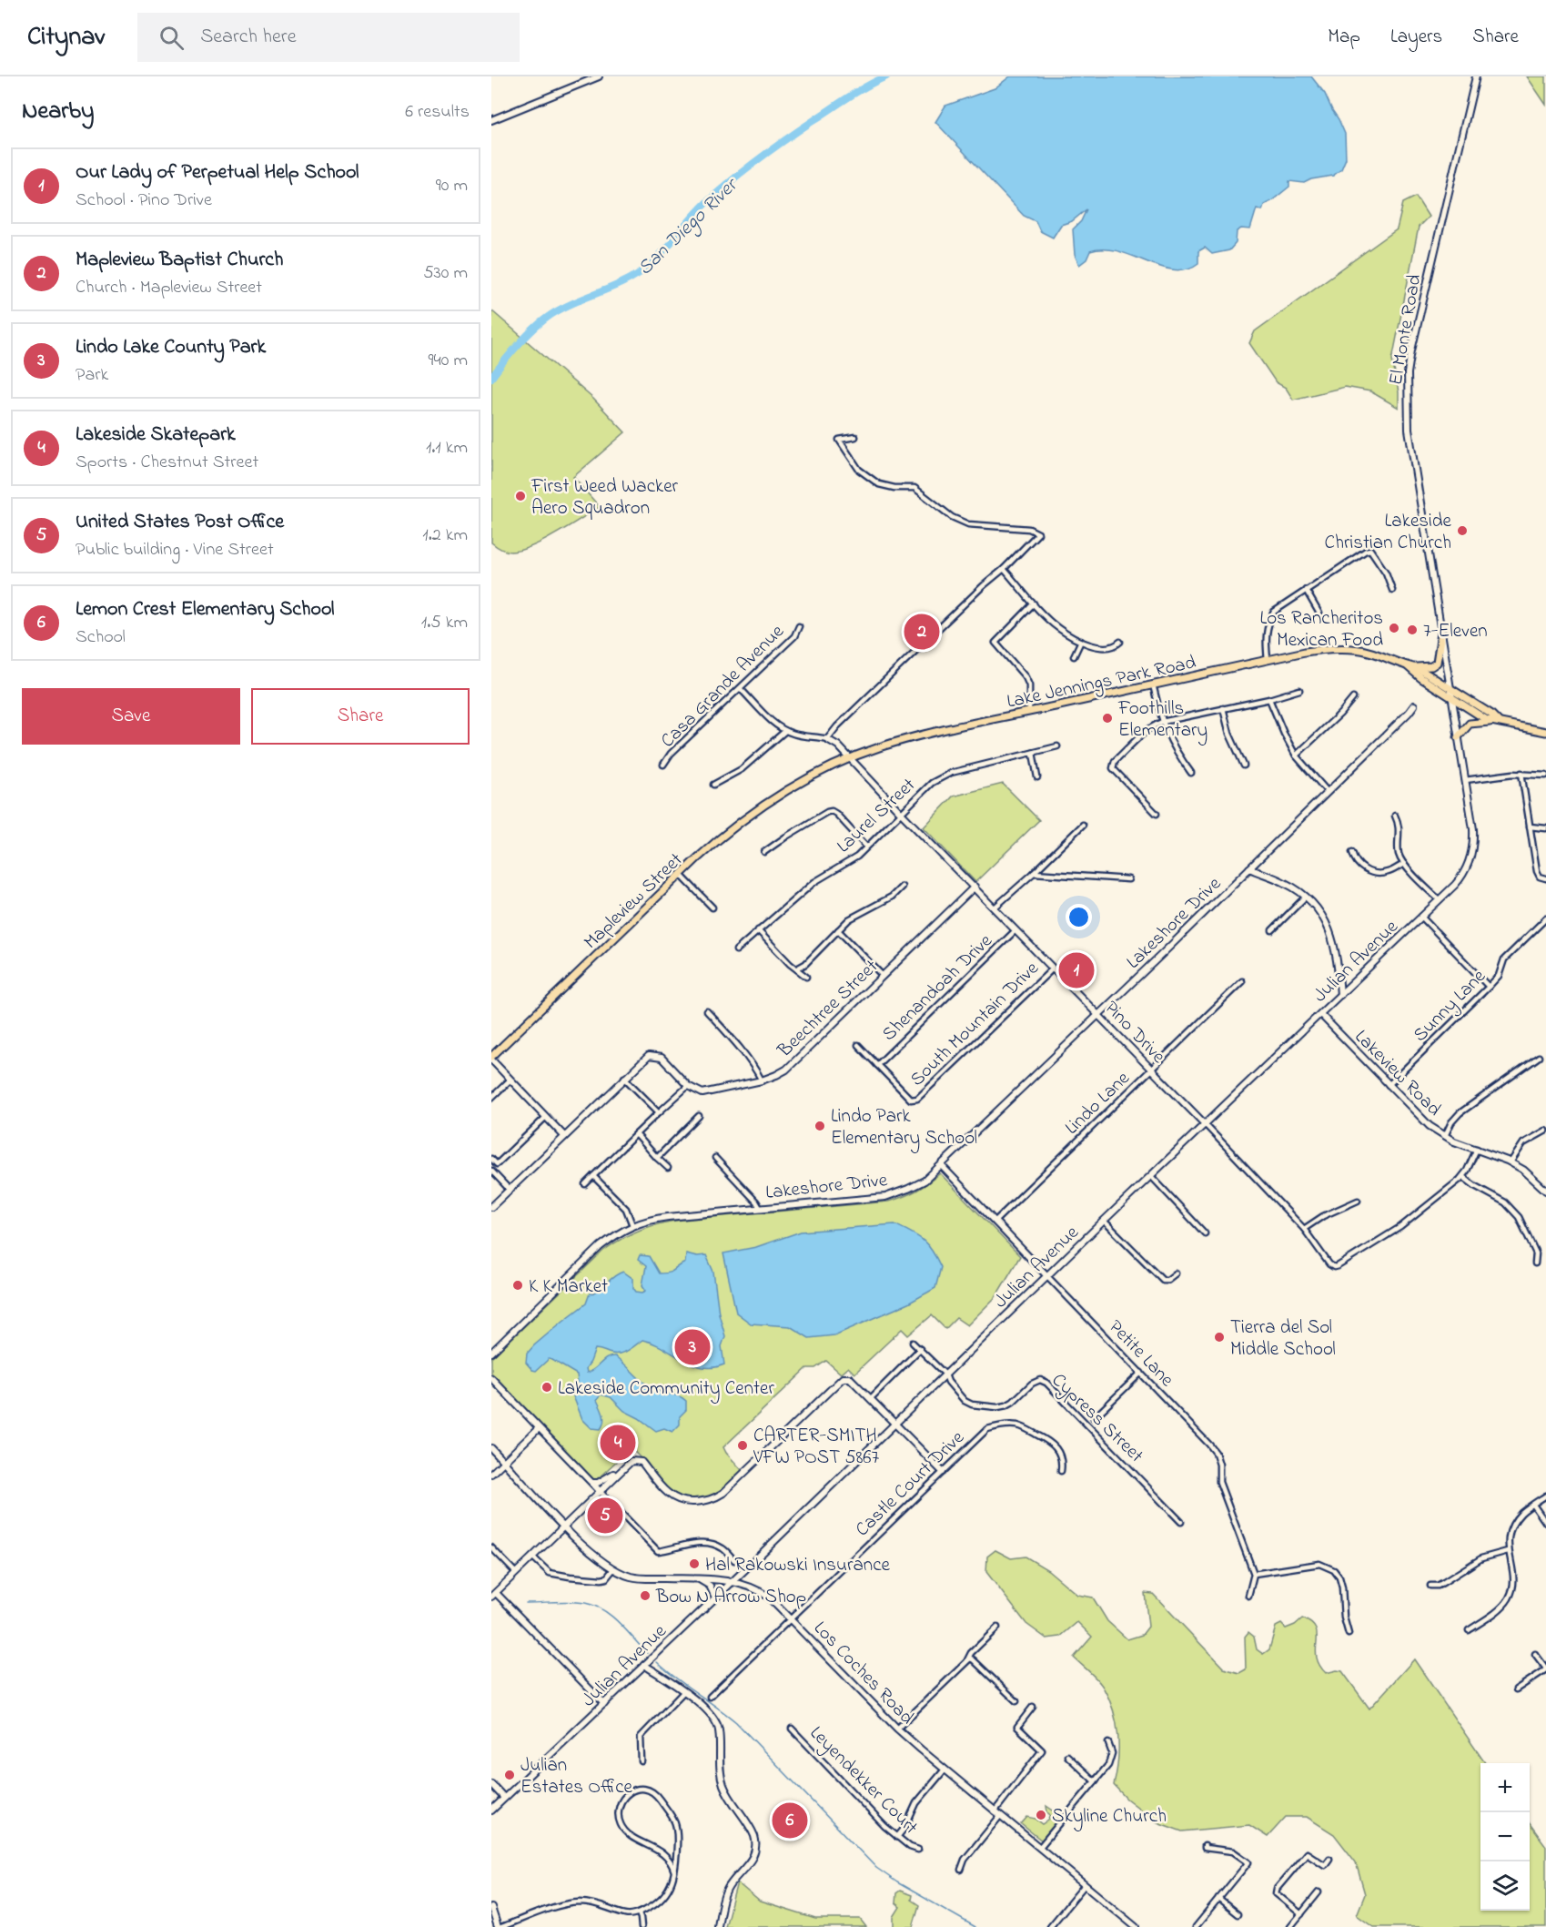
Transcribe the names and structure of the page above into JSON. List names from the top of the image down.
{
  "streets": {
    "main road": ["Lake Jennings Park Road", "Mapleview Street"],
    "street": [
      "El Monte Road",
      "Casa Grande Avenue",
      "Laurel Street",
      "Lakeshore Drive",
      "Julian Avenue",
      "Shenandoah Drive",
      "Sunny Lane",
      "Beechtree Street",
      "South Mountain Drive",
      "Pino Drive",
      "Lakeview Road",
      "Lindo Lane",
      "Petite Lane",
      "Cypress Street",
      "Castle Court Drive",
      "Los Coches Road",
      "Leyendekker Court"
    ]
  },
  "crossings": [
    ["El Monte Road", "Lake Jennings Park Road"],
    ["El Monte Road", "Julian Avenue"],
    ["Lake Jennings Park Road", "Mapleview Street"],
    ["Lake Jennings Park Road", "Julian Avenue"],
    ["Lake Jennings Park Road", "Pino Drive"],
    ["Laurel Street", "Pino Drive"],
    ["Lakeshore Drive", "Pino Drive"],
    ["Lakeshore Drive", "Petite Lane"],
    ["Julian Avenue", "Pino Drive"],
    ["Julian Avenue", "Lakeview Road"],
    ["Julian Avenue", "Petite Lane"],
    ["Julian Avenue", "Cypress Street"],
    ["Julian Avenue", "Los Coches Road"],
    ["Shenandoah Drive", "South Mountain Drive"],
    ["Shenandoah Drive", "Pino Drive"],
    ["Sunny Lane", "Lakeview Road"],
    ["Beechtree Street", "Pino Drive"],
    ["South Mountain Drive", "Pino Drive"],
    ["Pino Drive", "Lakeview Road"],
    ["Pino Drive", "Lindo Lane"],
    ["Lindo Lane", "Petite Lane"],
    ["Castle Court Drive", "Los Coches Road"]
  ],
  "water": ["San Diego River"],
  "places": [
    "First Weed Wacker Aero Squadron",
    "Lakeside Christian Church",
    "Los Rancheritos Mexican Food",
    "7-Eleven",
    "Foothills Elementary",
    "Lindo Park Elementary School",
    "K K Market",
    "Tierra del Sol Middle School",
    "Lakeside Community Center",
    "CARTER-SMITH VFW POST 5867",
    "Hal Rakowski Insurance",
    "Bow N Arrow Shop",
    "Julian Estates Office",
    "Skyline Church"
  ],
  "page": {
    "header": "Citynav",
    "search": "Search here",
    "nav": ["Map", "Layers", "Share"],
    "heading": ["Nearby", "6 results"],
    "list": [
      {
        "mark": "1",
        "name": "Our Lady of Perpetual Help School",
        "note": "School · Pino Drive",
        "value": "90 m"
      },
      {
        "mark": "2",
        "name": "Mapleview Baptist Church",
        "note": "Church · Mapleview Street",
        "value": "530 m"
      },
      {
        "mark": "3",
        "name": "Lindo Lake County Park",
        "note": "Park",
        "value": "940 m"
      },
      {
        "mark": "4",
        "name": "Lakeside Skatepark",
        "note": "Sports · Chestnut Street",
        "value": "1.1 km"
      },
      {
        "mark": "5",
        "name": "United States Post Office",
        "note": "Public building · Vine Street",
        "value": "1.2 km"
      },
      {
        "mark": "6",
        "name": "Lemon Crest Elementary School",
        "note": "School",
        "value": "1.5 km"
      }
    ],
    "pins": [
      "2",
      "1",
      "3",
      "4",
      "5",
      "6"
    ],
    "buttons": ["Save", "Share"],
    "map_buttons": ["+", "−"]
  }
}
